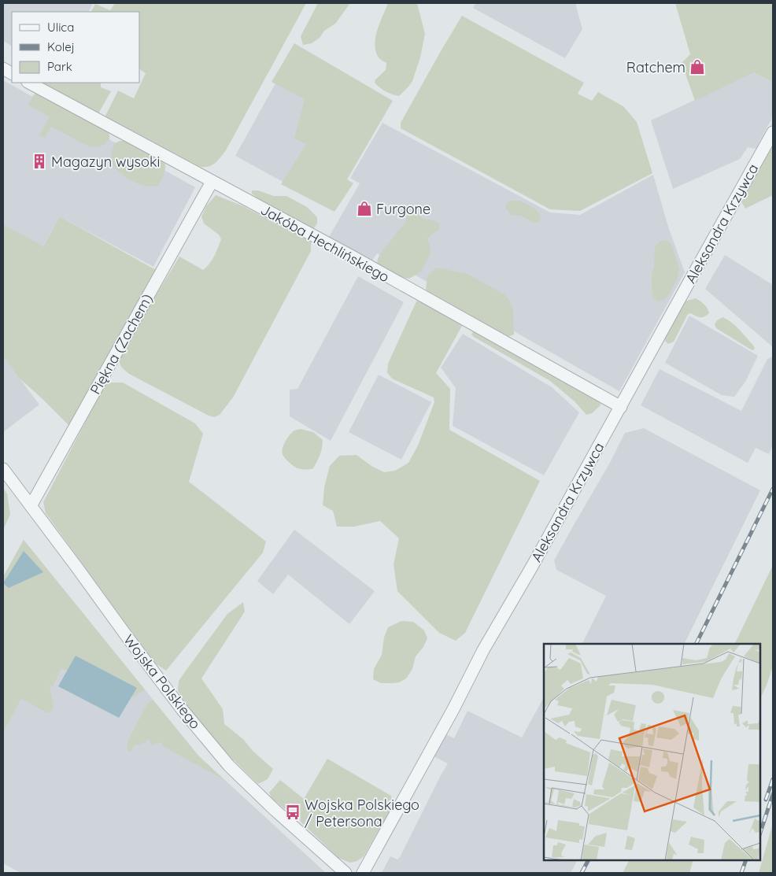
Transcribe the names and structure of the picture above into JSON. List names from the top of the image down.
{
  "streets": {
    "street": [
      "Aleksandra Krzywca",
      "Jakóba Hechlińskiego",
      "Piękna (Zachem)",
      "Wojska Polskiego"
    ]
  },
  "crossings": [
    ["Aleksandra Krzywca", "Jakóba Hechlińskiego"],
    ["Jakóba Hechlińskiego", "Piękna (Zachem)"],
    ["Piękna (Zachem)", "Wojska Polskiego"]
  ],
  "places": {
    "shop": ["Ratchem", "Furgone"],
    "building": ["Magazyn wysoki"],
    "bus stop": ["Wojska Polskiego / Petersona"]
  },
  "legend": ["Ulica", "Kolej", "Park"]
}
